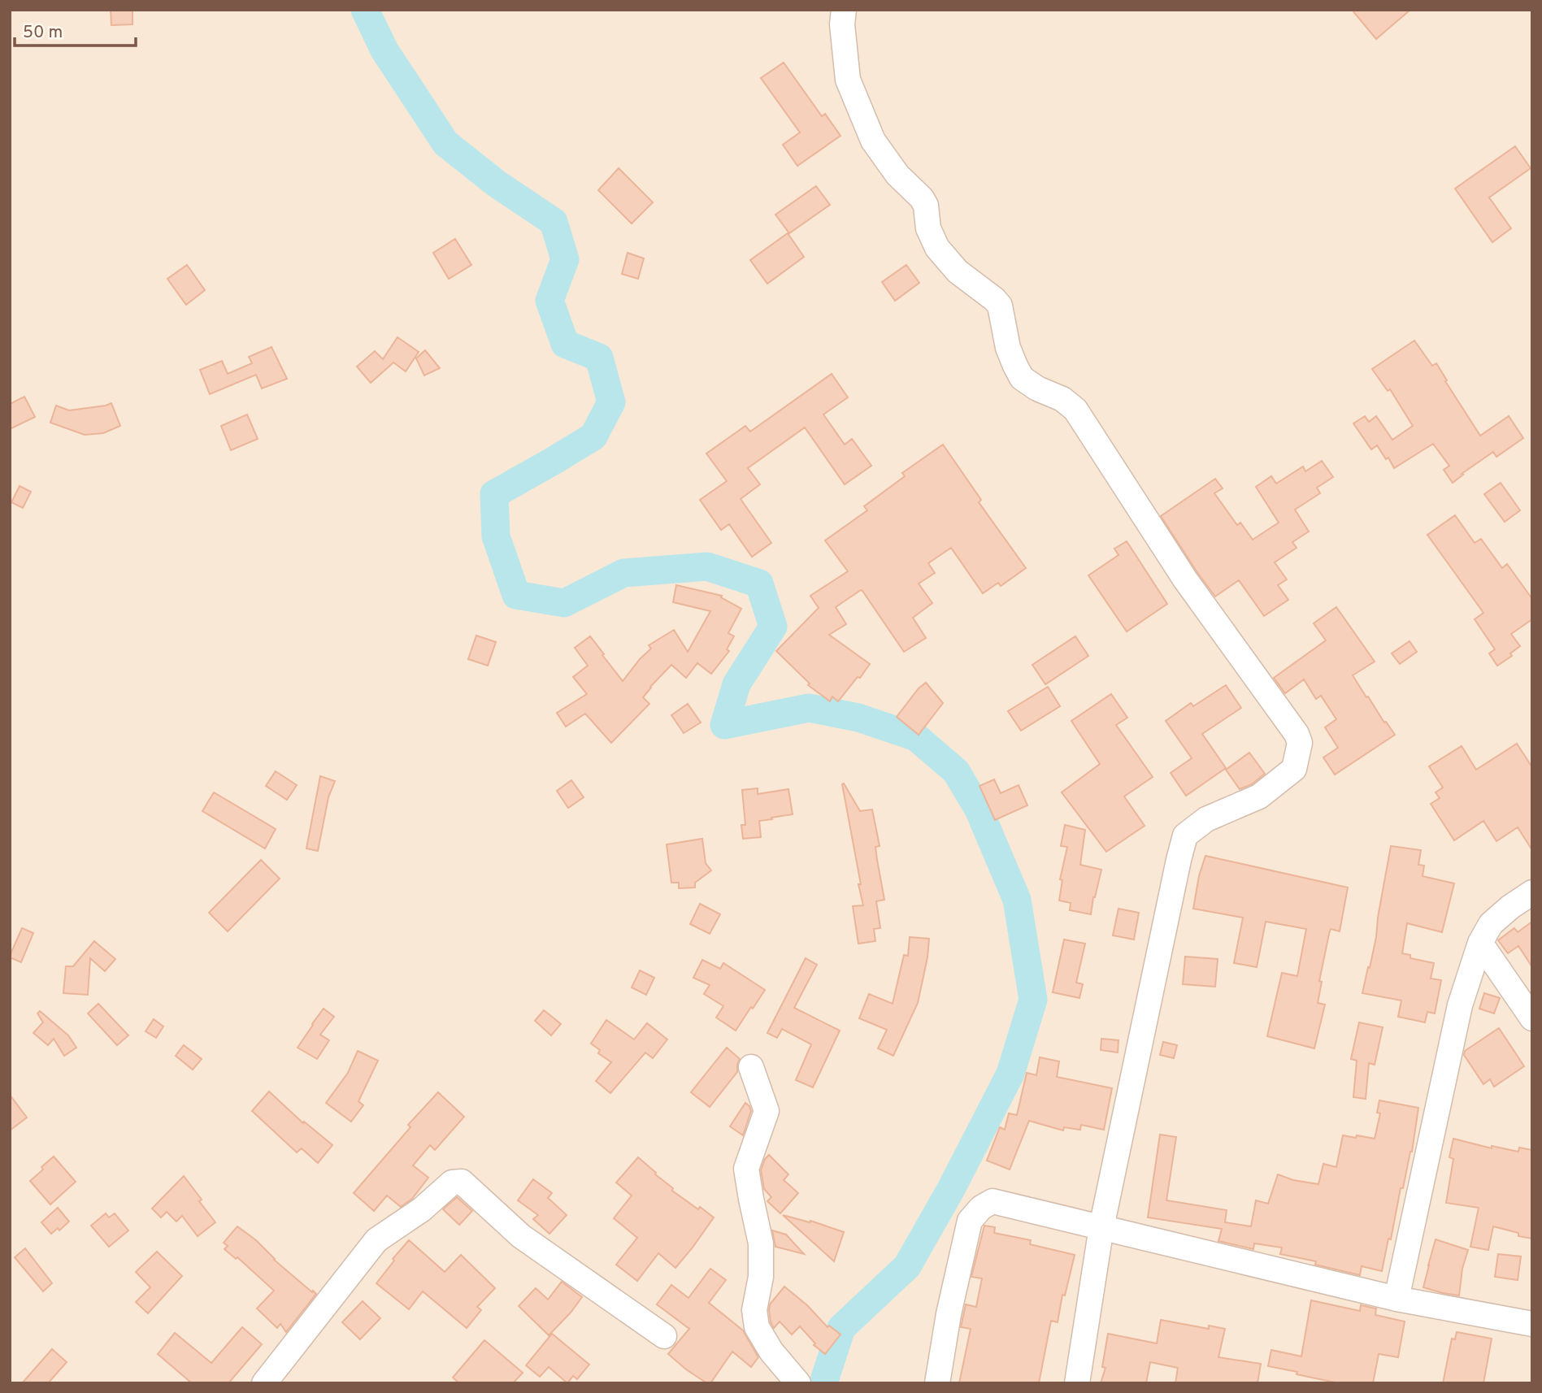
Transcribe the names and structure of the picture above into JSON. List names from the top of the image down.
{
  "scale_bar": "50 m"
}
